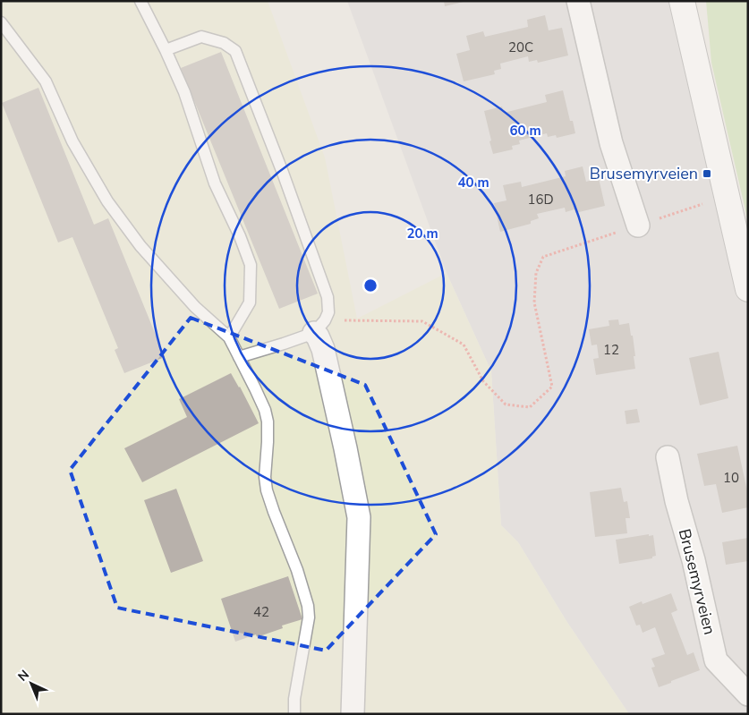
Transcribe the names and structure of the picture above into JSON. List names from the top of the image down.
{
  "streets": {
    "street": ["Brusemyrveien"]
  },
  "places": {
    "transit": ["Brusemyrveien"]
  },
  "house_numbers": [
    "20C",
    "16D",
    "12",
    "10",
    "42"
  ],
  "north": "top left",
  "rings": ["60 m", "40 m", "20 m"]
}
